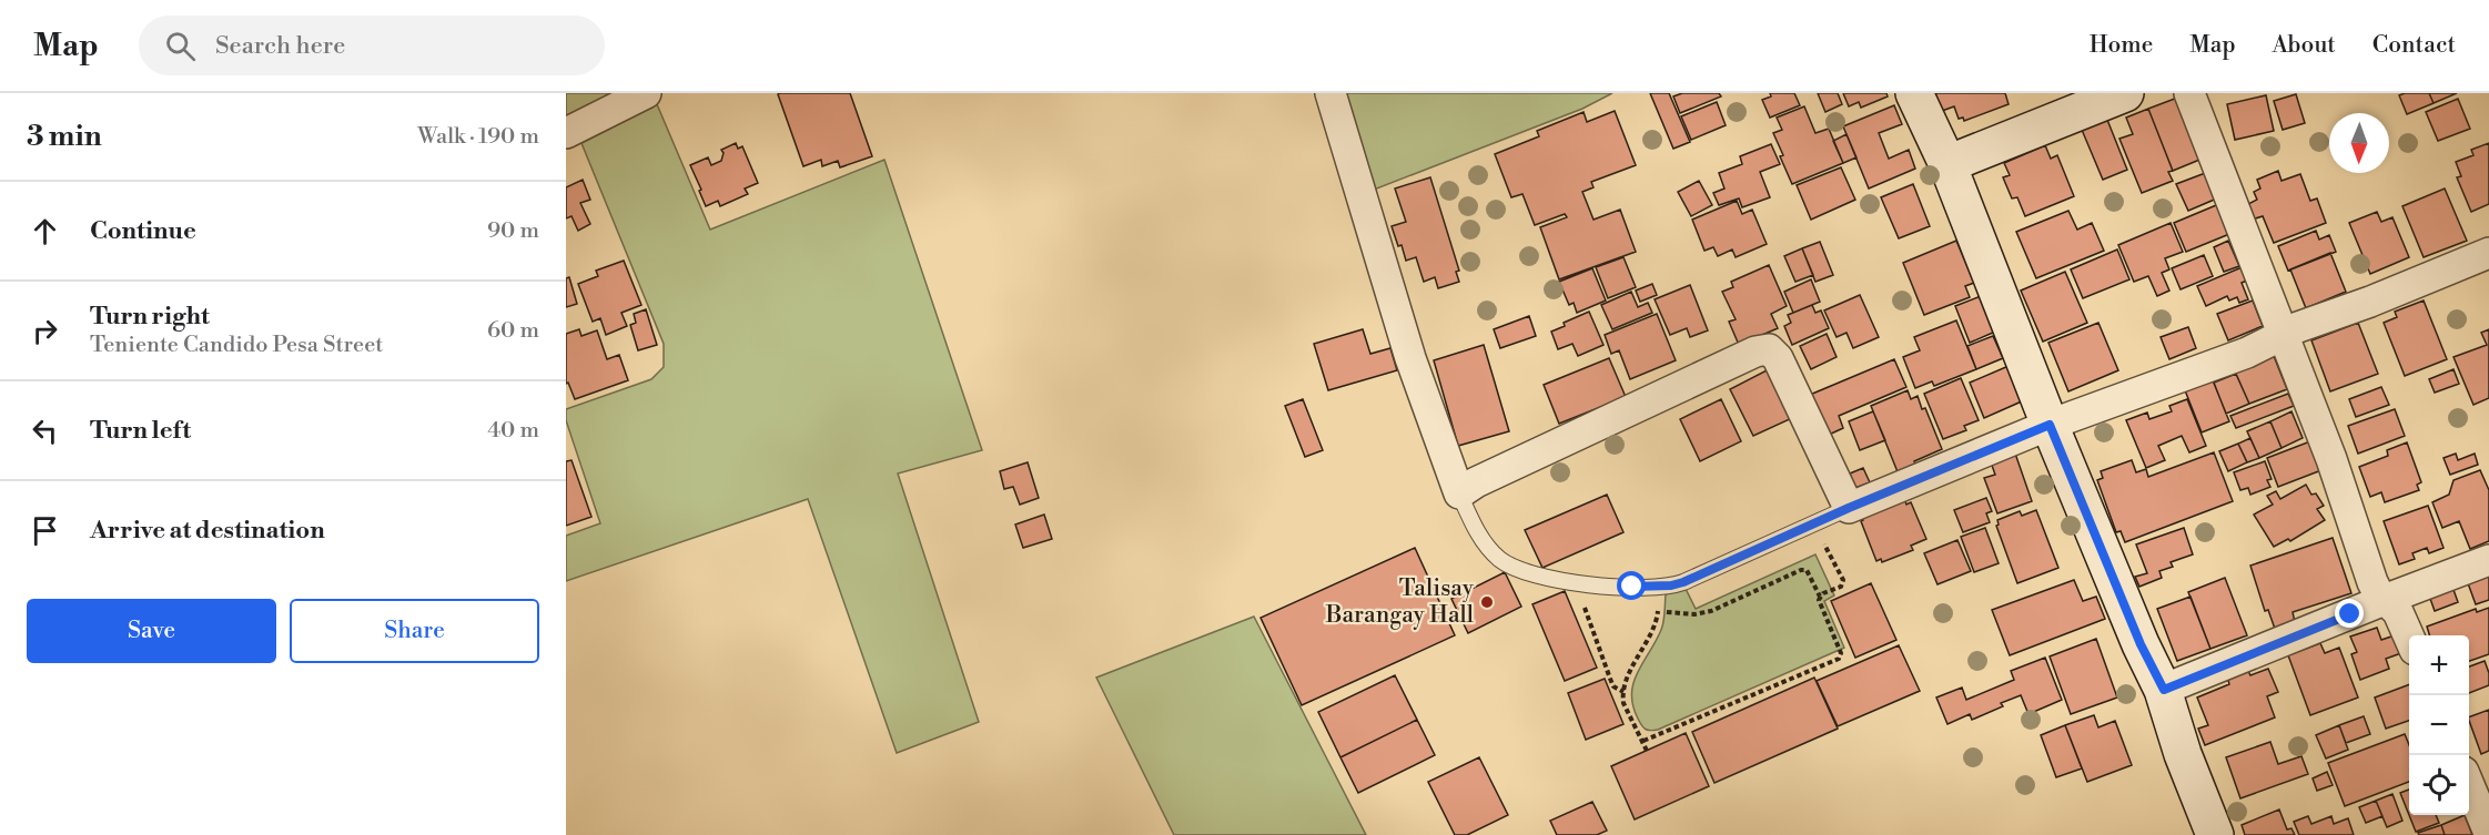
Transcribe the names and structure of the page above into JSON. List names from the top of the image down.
{
  "places": ["Talisay Barangay Hall"],
  "north": "bottom",
  "page": {
    "header": "Map",
    "search": "Search here",
    "nav": [
      "Home",
      "Map",
      "About",
      "Contact"
    ],
    "heading": ["3 min", "Walk · 190 m"],
    "list": [
      ["Continue", "90 m"],
      ["Turn right", "Teniente Candido Pesa Street", "60 m"],
      ["Turn left", "40 m"],
      "Arrive at destination"
    ],
    "buttons": ["Save", "Share"],
    "map_buttons": ["+", "−"]
  }
}
